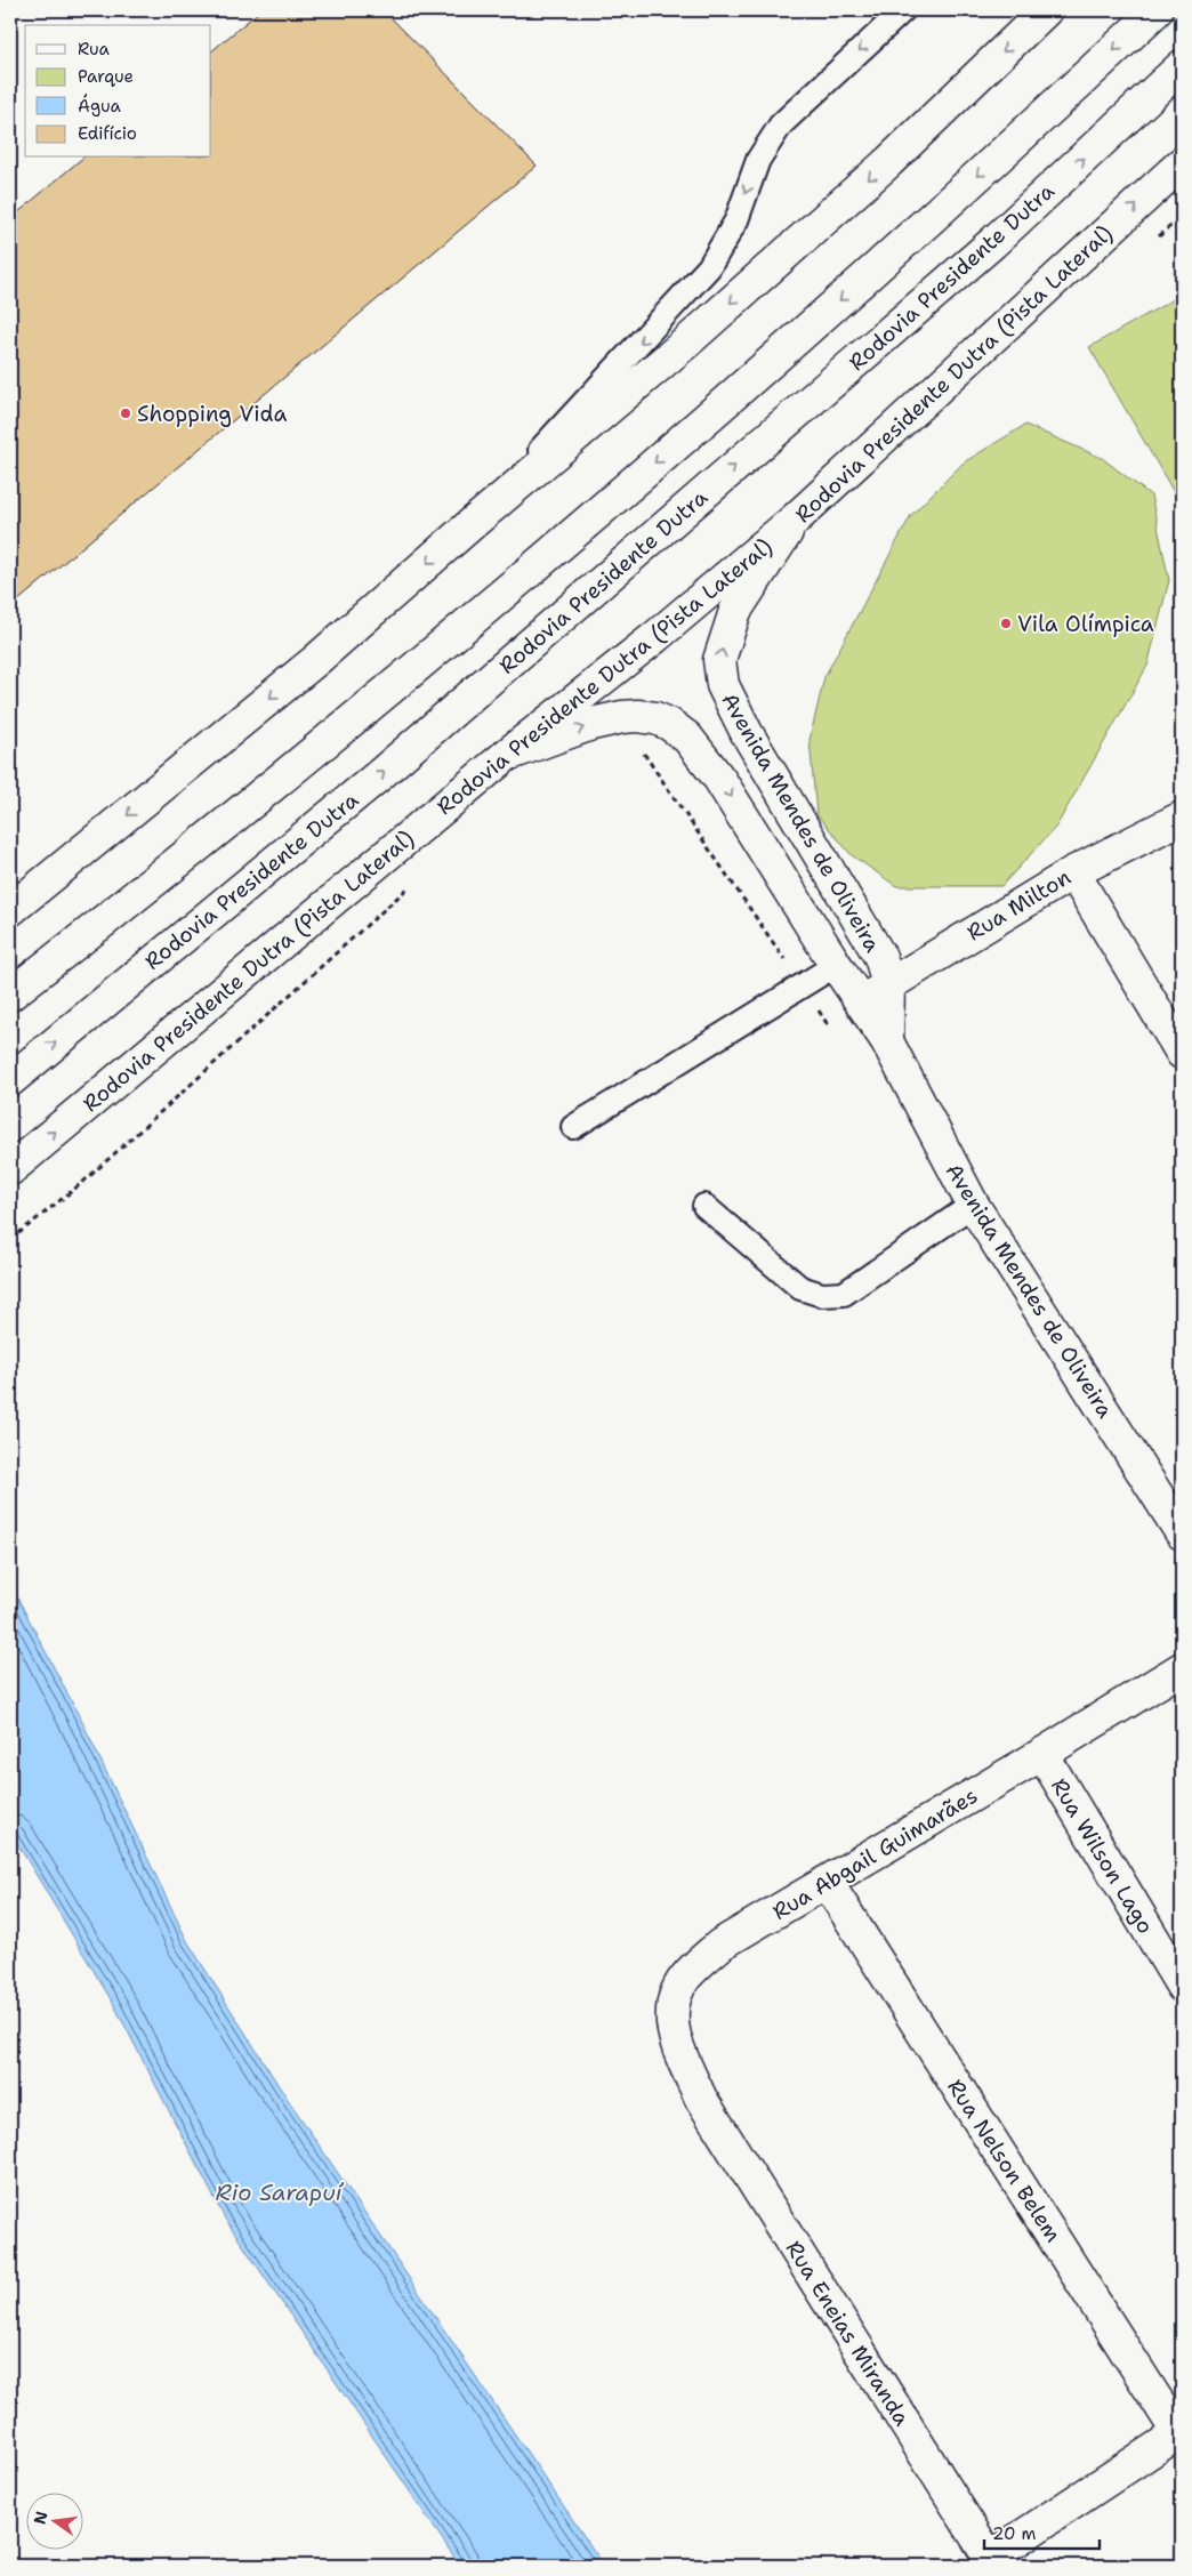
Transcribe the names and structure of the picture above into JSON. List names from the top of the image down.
{
  "streets": {
    "main road": [
      "Rodovia Presidente Dutra",
      "Rodovia Presidente Dutra (Pista Lateral)",
      "Avenida Mendes de Oliveira",
      "Rua Milton",
      "Rua Abgail Guimarães",
      "Rua Wilson Lago",
      "Rua Nelson Belem",
      "Rua Eneias Miranda"
    ]
  },
  "crossings": [
    ["Rodovia Presidente Dutra (Pista Lateral)", "Avenida Mendes de Oliveira"],
    ["Avenida Mendes de Oliveira", "Rua Milton"],
    ["Rua Abgail Guimarães", "Rua Wilson Lago"],
    ["Rua Abgail Guimarães", "Rua Nelson Belem"],
    ["Rua Abgail Guimarães", "Rua Eneias Miranda"]
  ],
  "water": ["Rio Sarapuí"],
  "places": ["Shopping Vida", "Vila Olímpica"],
  "legend": [
    "Rua",
    "Parque",
    "Água",
    "Edifício"
  ],
  "scale_bar": "20 m",
  "north": "left"
}
